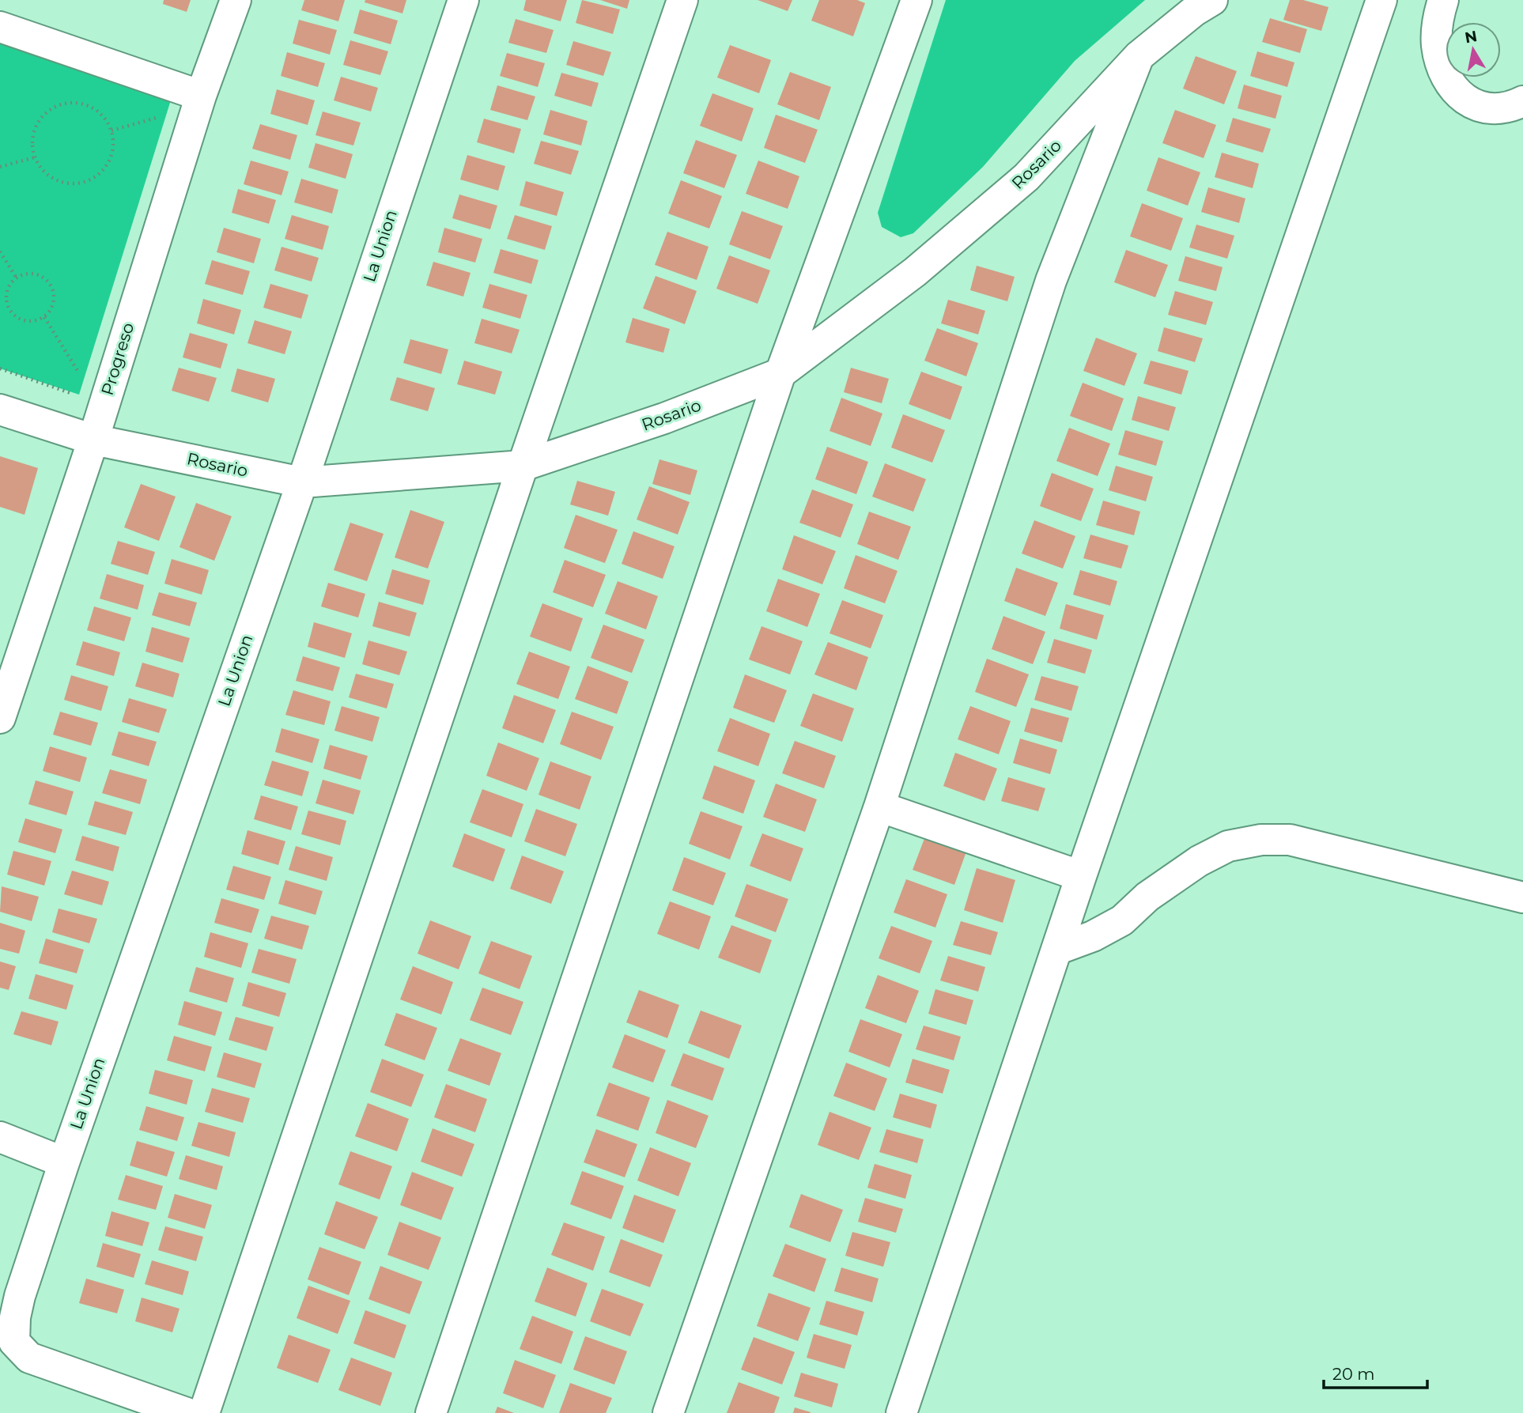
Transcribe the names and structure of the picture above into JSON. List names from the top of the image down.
{
  "streets": {
    "street": ["Rosario", "La Union", "Progreso"]
  },
  "crossings": [
    ["Rosario", "La Union"],
    ["Rosario", "Progreso"]
  ],
  "scale_bar": "20 m",
  "north": "top"
}
